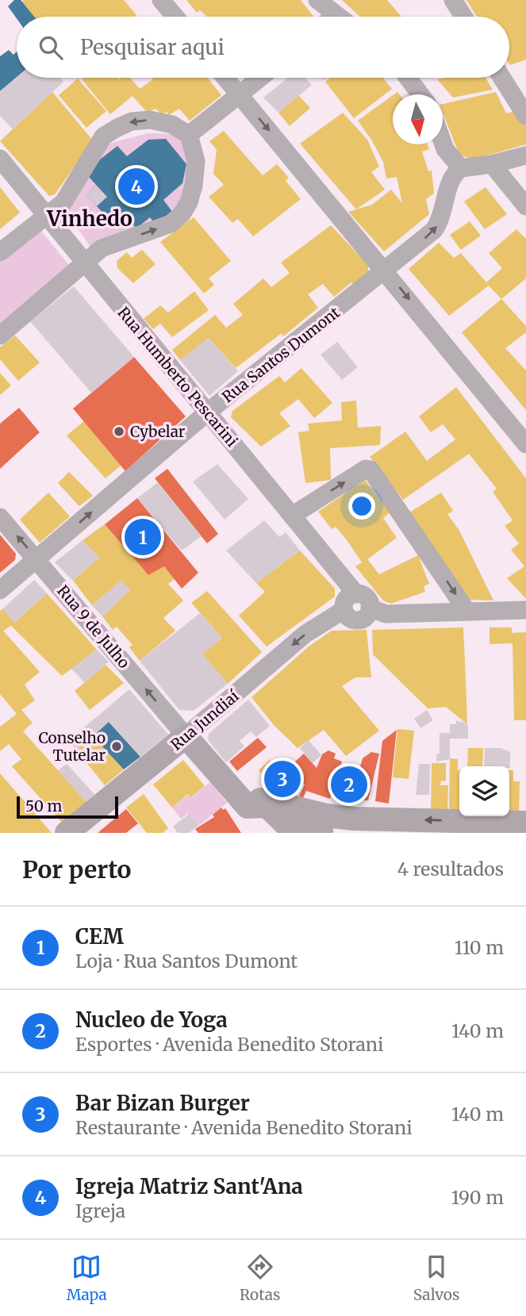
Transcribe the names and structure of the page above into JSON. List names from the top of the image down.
{
  "streets": {
    "main road": ["Rua Jundiaí"],
    "street": ["Rua Santos Dumont", "Rua Humberto Pescarini", "Rua 9 de Julho"]
  },
  "crossings": [
    ["Rua Santos Dumont", "Rua Humberto Pescarini"],
    ["Rua Santos Dumont", "Rua 9 de Julho"],
    ["Rua Humberto Pescarini", "Rua Jundiaí"],
    ["Rua 9 de Julho", "Rua Jundiaí"]
  ],
  "one_way": ["Rua Santos Dumont", "Rua 9 de Julho", "Rua Jundiaí"],
  "districts": ["Vinhedo"],
  "places": ["Cybelar", "Conselho Tutelar"],
  "scale_bar": "50 m",
  "north": "bottom",
  "page": {
    "search": "Pesquisar aqui",
    "pins": [
      "4",
      "1",
      "3",
      "2"
    ],
    "scale": "50 m",
    "heading": ["Por perto", "4 resultados"],
    "list": [
      {
        "mark": "1",
        "name": "CEM",
        "note": "Loja · Rua Santos Dumont",
        "value": "110 m"
      },
      {
        "mark": "2",
        "name": "Nucleo de Yoga",
        "note": "Esportes · Avenida Benedito Storani",
        "value": "140 m"
      },
      {
        "mark": "3",
        "name": "Bar Bizan Burger",
        "note": "Restaurante · Avenida Benedito Storani",
        "value": "140 m"
      },
      {
        "mark": "4",
        "name": "Igreja Matriz Sant'Ana",
        "note": "Igreja",
        "value": "190 m"
      }
    ],
    "nav": ["Mapa", "Rotas", "Salvos"]
  }
}
